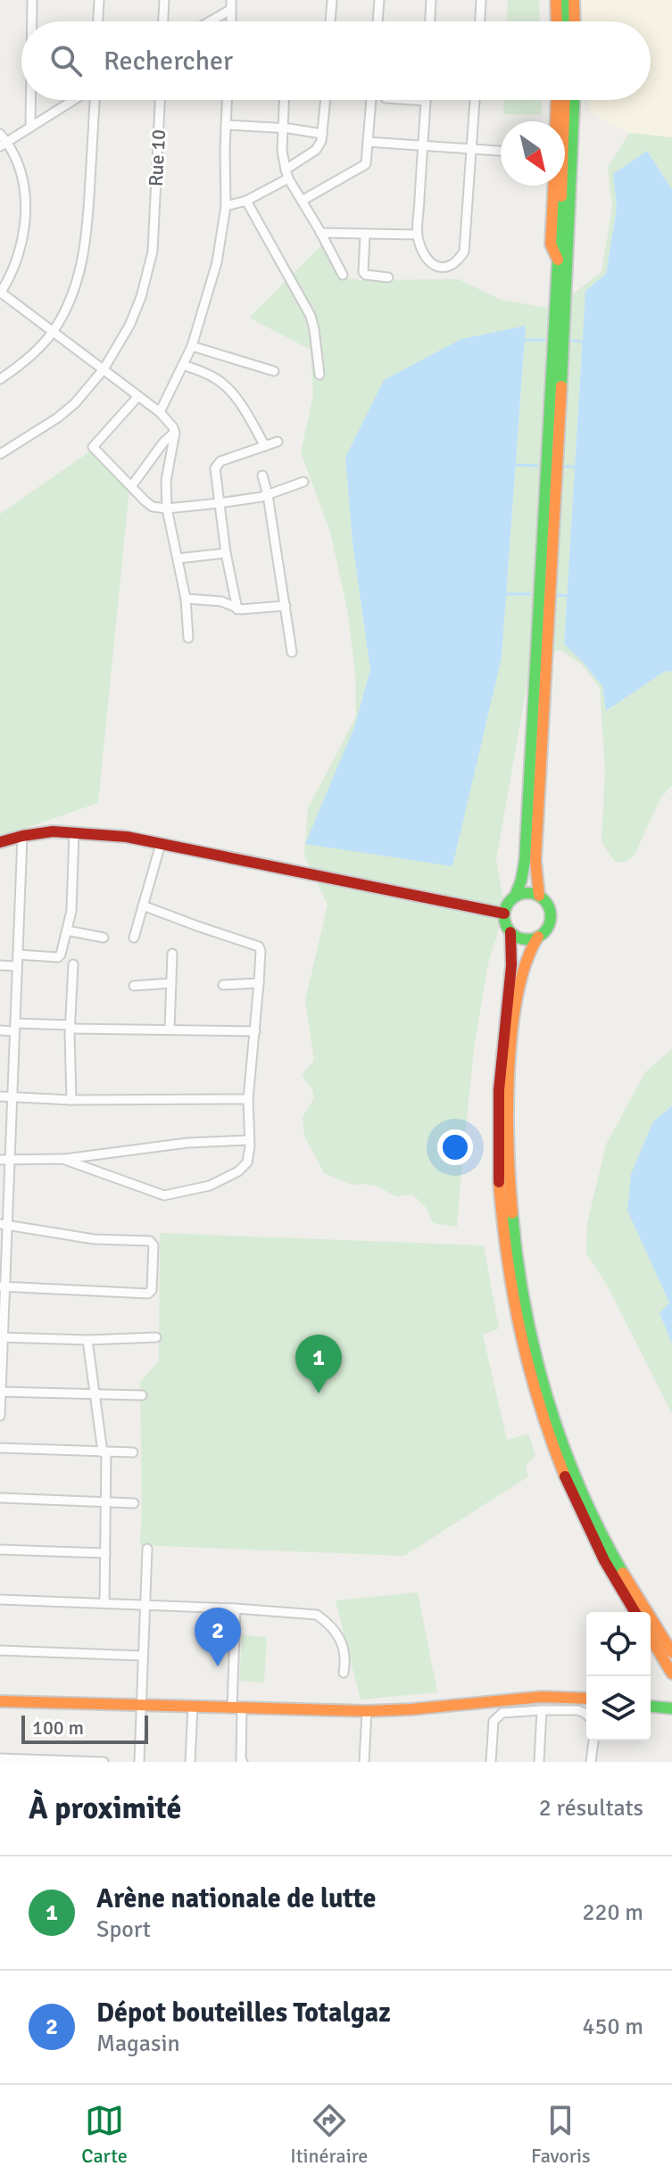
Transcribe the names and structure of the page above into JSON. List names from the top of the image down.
{
  "streets": {
    "street": ["Rue 10"]
  },
  "scale_bar": "100 m",
  "north": "bottom right",
  "page": {
    "search": "Rechercher",
    "pins": ["1", "2"],
    "scale": "100 m",
    "heading": ["À proximité", "2 résultats"],
    "list": [
      {
        "mark": "1",
        "name": "Arène nationale de lutte",
        "note": "Sport",
        "value": "220 m"
      },
      {
        "mark": "2",
        "name": "Dépot bouteilles Totalgaz",
        "note": "Magasin",
        "value": "450 m"
      }
    ],
    "nav": ["Carte", "Itinéraire", "Favoris"]
  }
}
